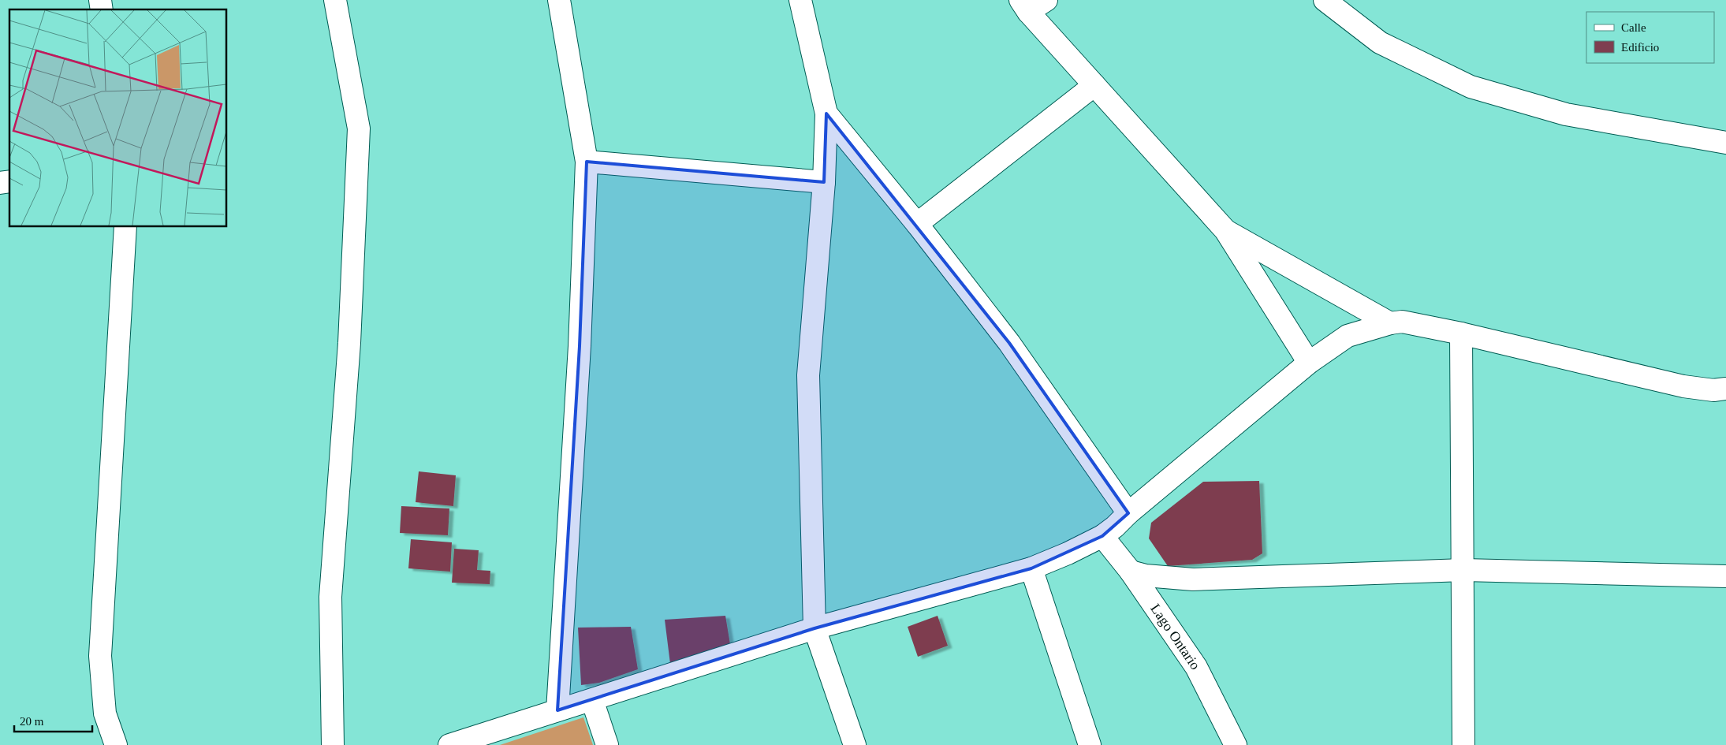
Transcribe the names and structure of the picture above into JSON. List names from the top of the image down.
{
  "streets": {
    "street": ["Lago Ontario"]
  },
  "legend": ["Calle", "Edificio"],
  "scale_bar": "20 m"
}
